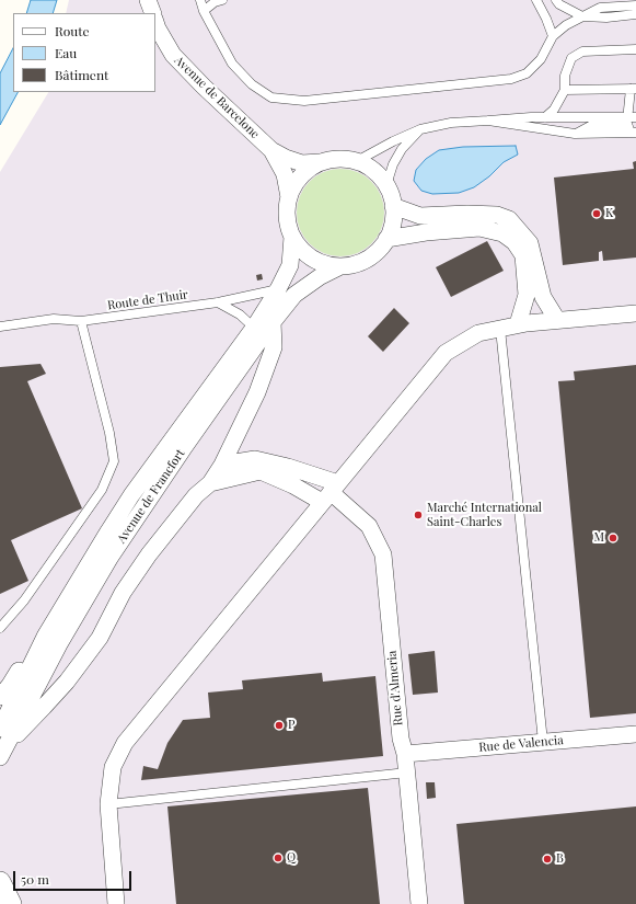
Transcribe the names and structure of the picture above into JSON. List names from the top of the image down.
{
  "streets": {
    "street": [
      "Avenue de Barcelone",
      "Avenue de Francfort",
      "Rue d'Almeria",
      "Rue de Valencia"
    ],
    "lane": ["Route de Thuir"]
  },
  "crossings": [
    ["Route de Thuir", "Avenue de Francfort"],
    ["Rue d'Almeria", "Rue de Valencia"]
  ],
  "places": [
    "K",
    "Marché International Saint-Charles",
    "M",
    "P",
    "Q",
    "B"
  ],
  "legend": ["Route", "Eau", "Bâtiment"],
  "scale_bar": "50 m"
}
